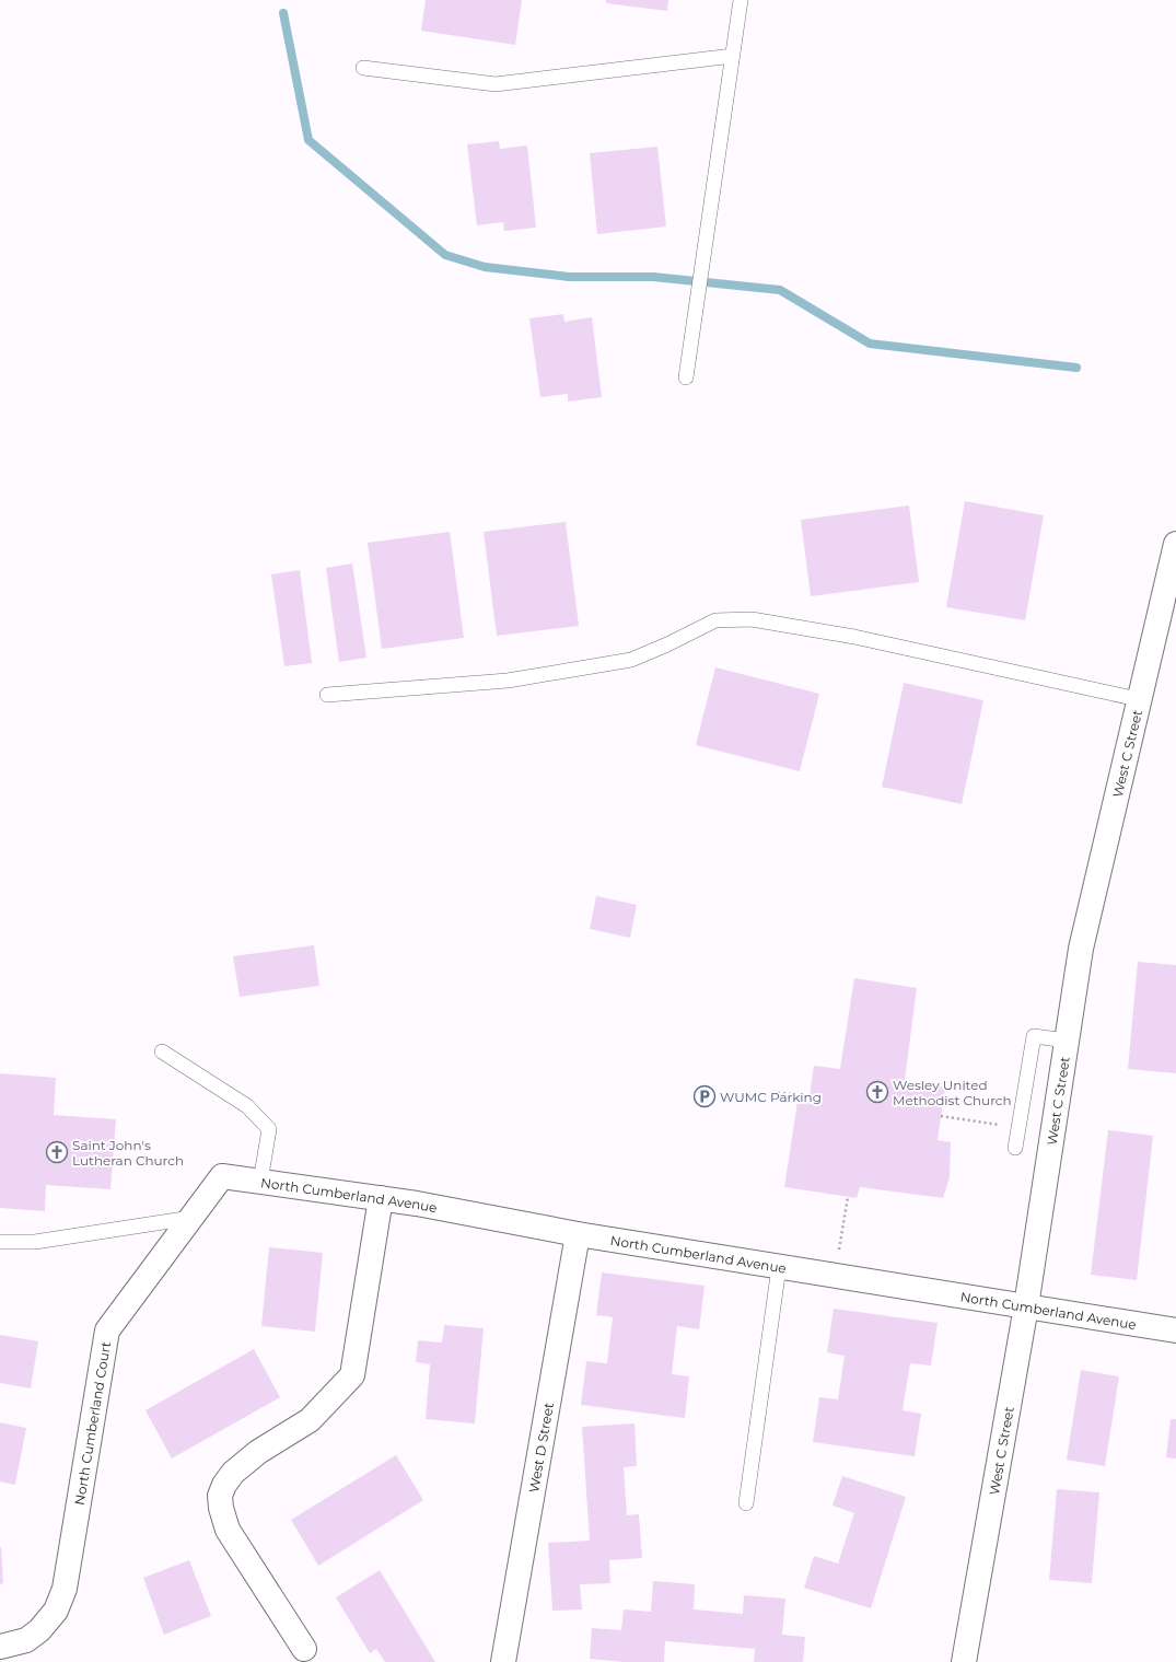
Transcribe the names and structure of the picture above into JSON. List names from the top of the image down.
{
  "streets": {
    "street": [
      "West C Street",
      "North Cumberland Avenue",
      "North Cumberland Court",
      "West D Street"
    ]
  },
  "crossings": [
    ["West C Street", "North Cumberland Avenue"],
    ["North Cumberland Avenue", "North Cumberland Court"],
    ["North Cumberland Avenue", "West D Street"]
  ],
  "places": {
    "church": ["Wesley United Methodist Church", "Saint John's Lutheran Church"],
    "parking": ["WUMC Parking"]
  }
}
